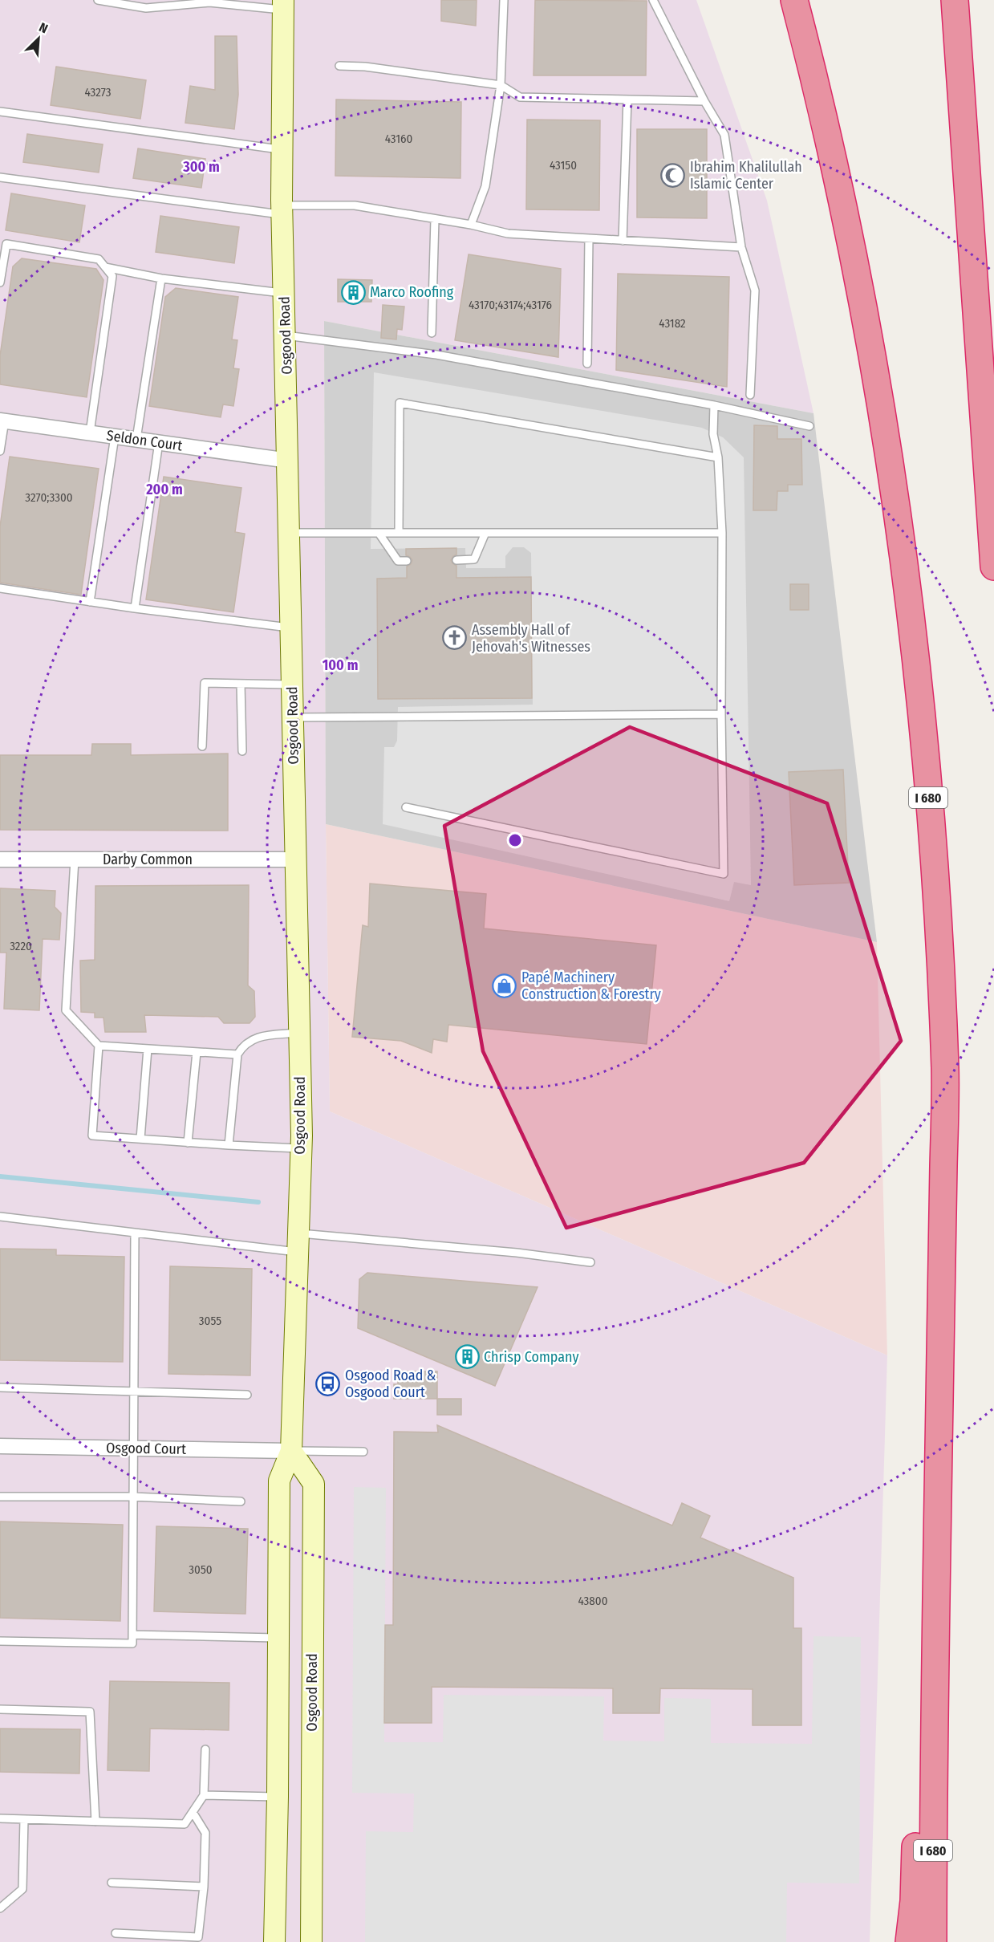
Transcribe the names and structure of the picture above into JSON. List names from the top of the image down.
{
  "streets": {
    "highway": ["I 680"],
    "main road": ["Osgood Road"],
    "street": ["Seldon Court", "Darby Common", "Osgood Court"]
  },
  "crossings": [
    ["Osgood Road", "Seldon Court"],
    ["Osgood Road", "Darby Common"],
    ["Osgood Road", "Osgood Court"]
  ],
  "places": {
    "mosque": ["Ibrahim Khalilullah Islamic Center"],
    "building": ["Marco Roofing", "Chrisp Company"],
    "church": ["Assembly Hall of Jehovah's Witnesses"],
    "shop": ["Papé Machinery Construction & Forestry"],
    "bus stop": ["Osgood Road & Osgood Court"]
  },
  "house_numbers": [
    "43273",
    "43160",
    "43150",
    "43170;43174;43176",
    "43182",
    "3270;3300",
    "3220",
    "3055",
    "3050",
    "43800"
  ],
  "north": "top right",
  "rings": ["300 m", "200 m", "100 m"]
}
